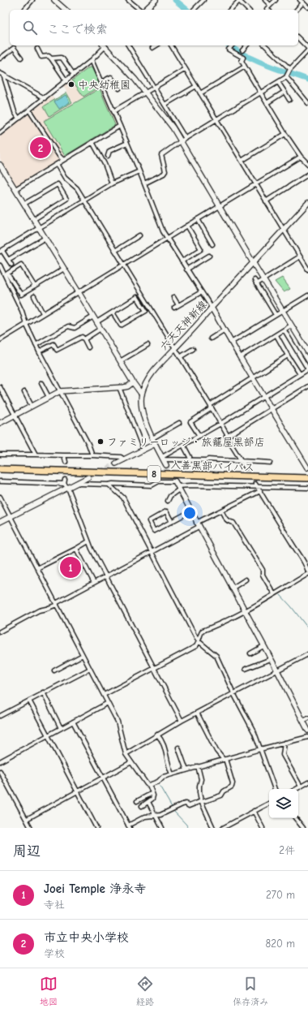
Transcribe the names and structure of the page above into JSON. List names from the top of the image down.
{
  "streets": {
    "highway": ["入善黒部バイパス", "8"],
    "street": ["六天天神新線"]
  },
  "places": ["中央幼稚園", "ファミリーロッジ・旅籠屋黒部店"],
  "page": {
    "search": "ここで検索",
    "pins": ["2", "1"],
    "heading": ["周辺", "2件"],
    "list": [
      {
        "mark": "1",
        "name": "Joei Temple 浄永寺",
        "note": "寺社",
        "value": "270 m"
      },
      {
        "mark": "2",
        "name": "市立中央小学校",
        "note": "学校",
        "value": "820 m"
      }
    ],
    "nav": ["地図", "経路", "保存済み"]
  }
}
